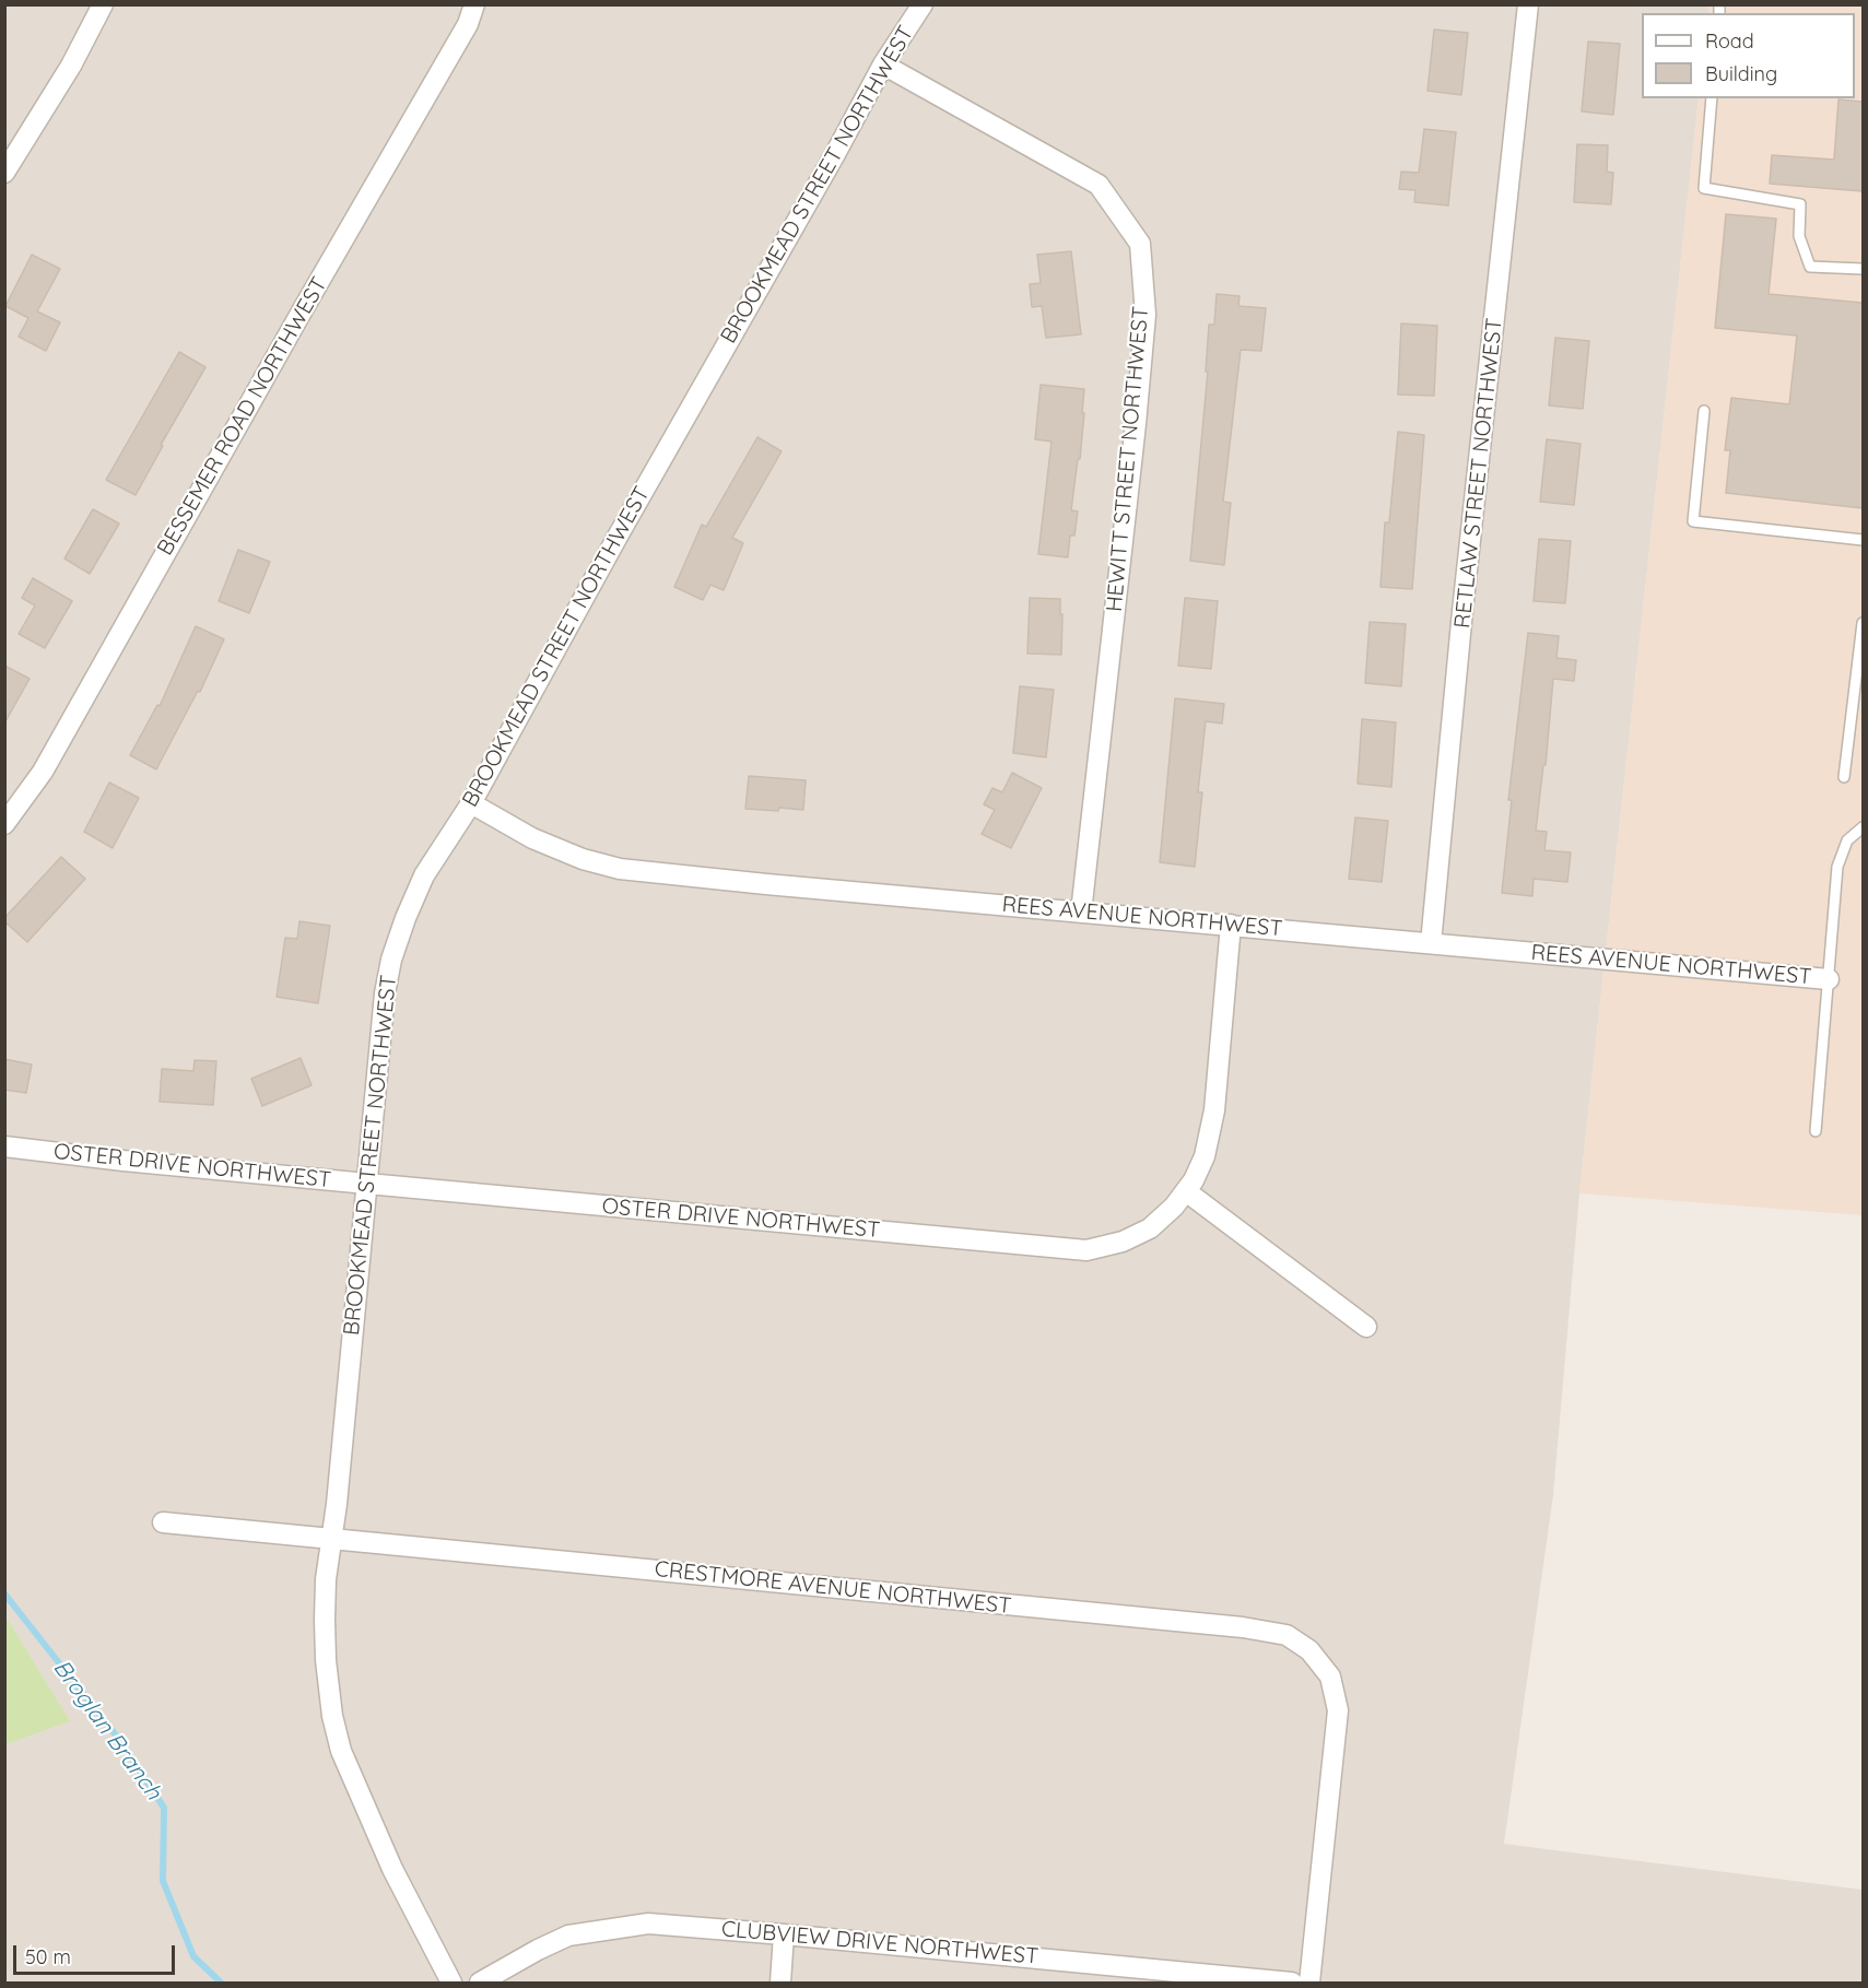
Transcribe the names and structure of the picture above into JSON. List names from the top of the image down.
{
  "streets": {
    "street": [
      "BROOKMEAD STREET NORTHWEST",
      "BESSEMER ROAD NORTHWEST",
      "HEWITT STREET NORTHWEST",
      "RETLAW STREET NORTHWEST",
      "REES AVENUE NORTHWEST",
      "OSTER DRIVE NORTHWEST",
      "CRESTMORE AVENUE NORTHWEST",
      "CLUBVIEW DRIVE NORTHWEST"
    ]
  },
  "crossings": [
    ["BROOKMEAD STREET NORTHWEST", "HEWITT STREET NORTHWEST"],
    ["BROOKMEAD STREET NORTHWEST", "REES AVENUE NORTHWEST"],
    ["BROOKMEAD STREET NORTHWEST", "OSTER DRIVE NORTHWEST"],
    ["BROOKMEAD STREET NORTHWEST", "CRESTMORE AVENUE NORTHWEST"],
    ["HEWITT STREET NORTHWEST", "REES AVENUE NORTHWEST"],
    ["RETLAW STREET NORTHWEST", "REES AVENUE NORTHWEST"],
    ["REES AVENUE NORTHWEST", "OSTER DRIVE NORTHWEST"]
  ],
  "water": ["Broglan Branch"],
  "legend": ["Road", "Building"],
  "scale_bar": "50 m"
}
